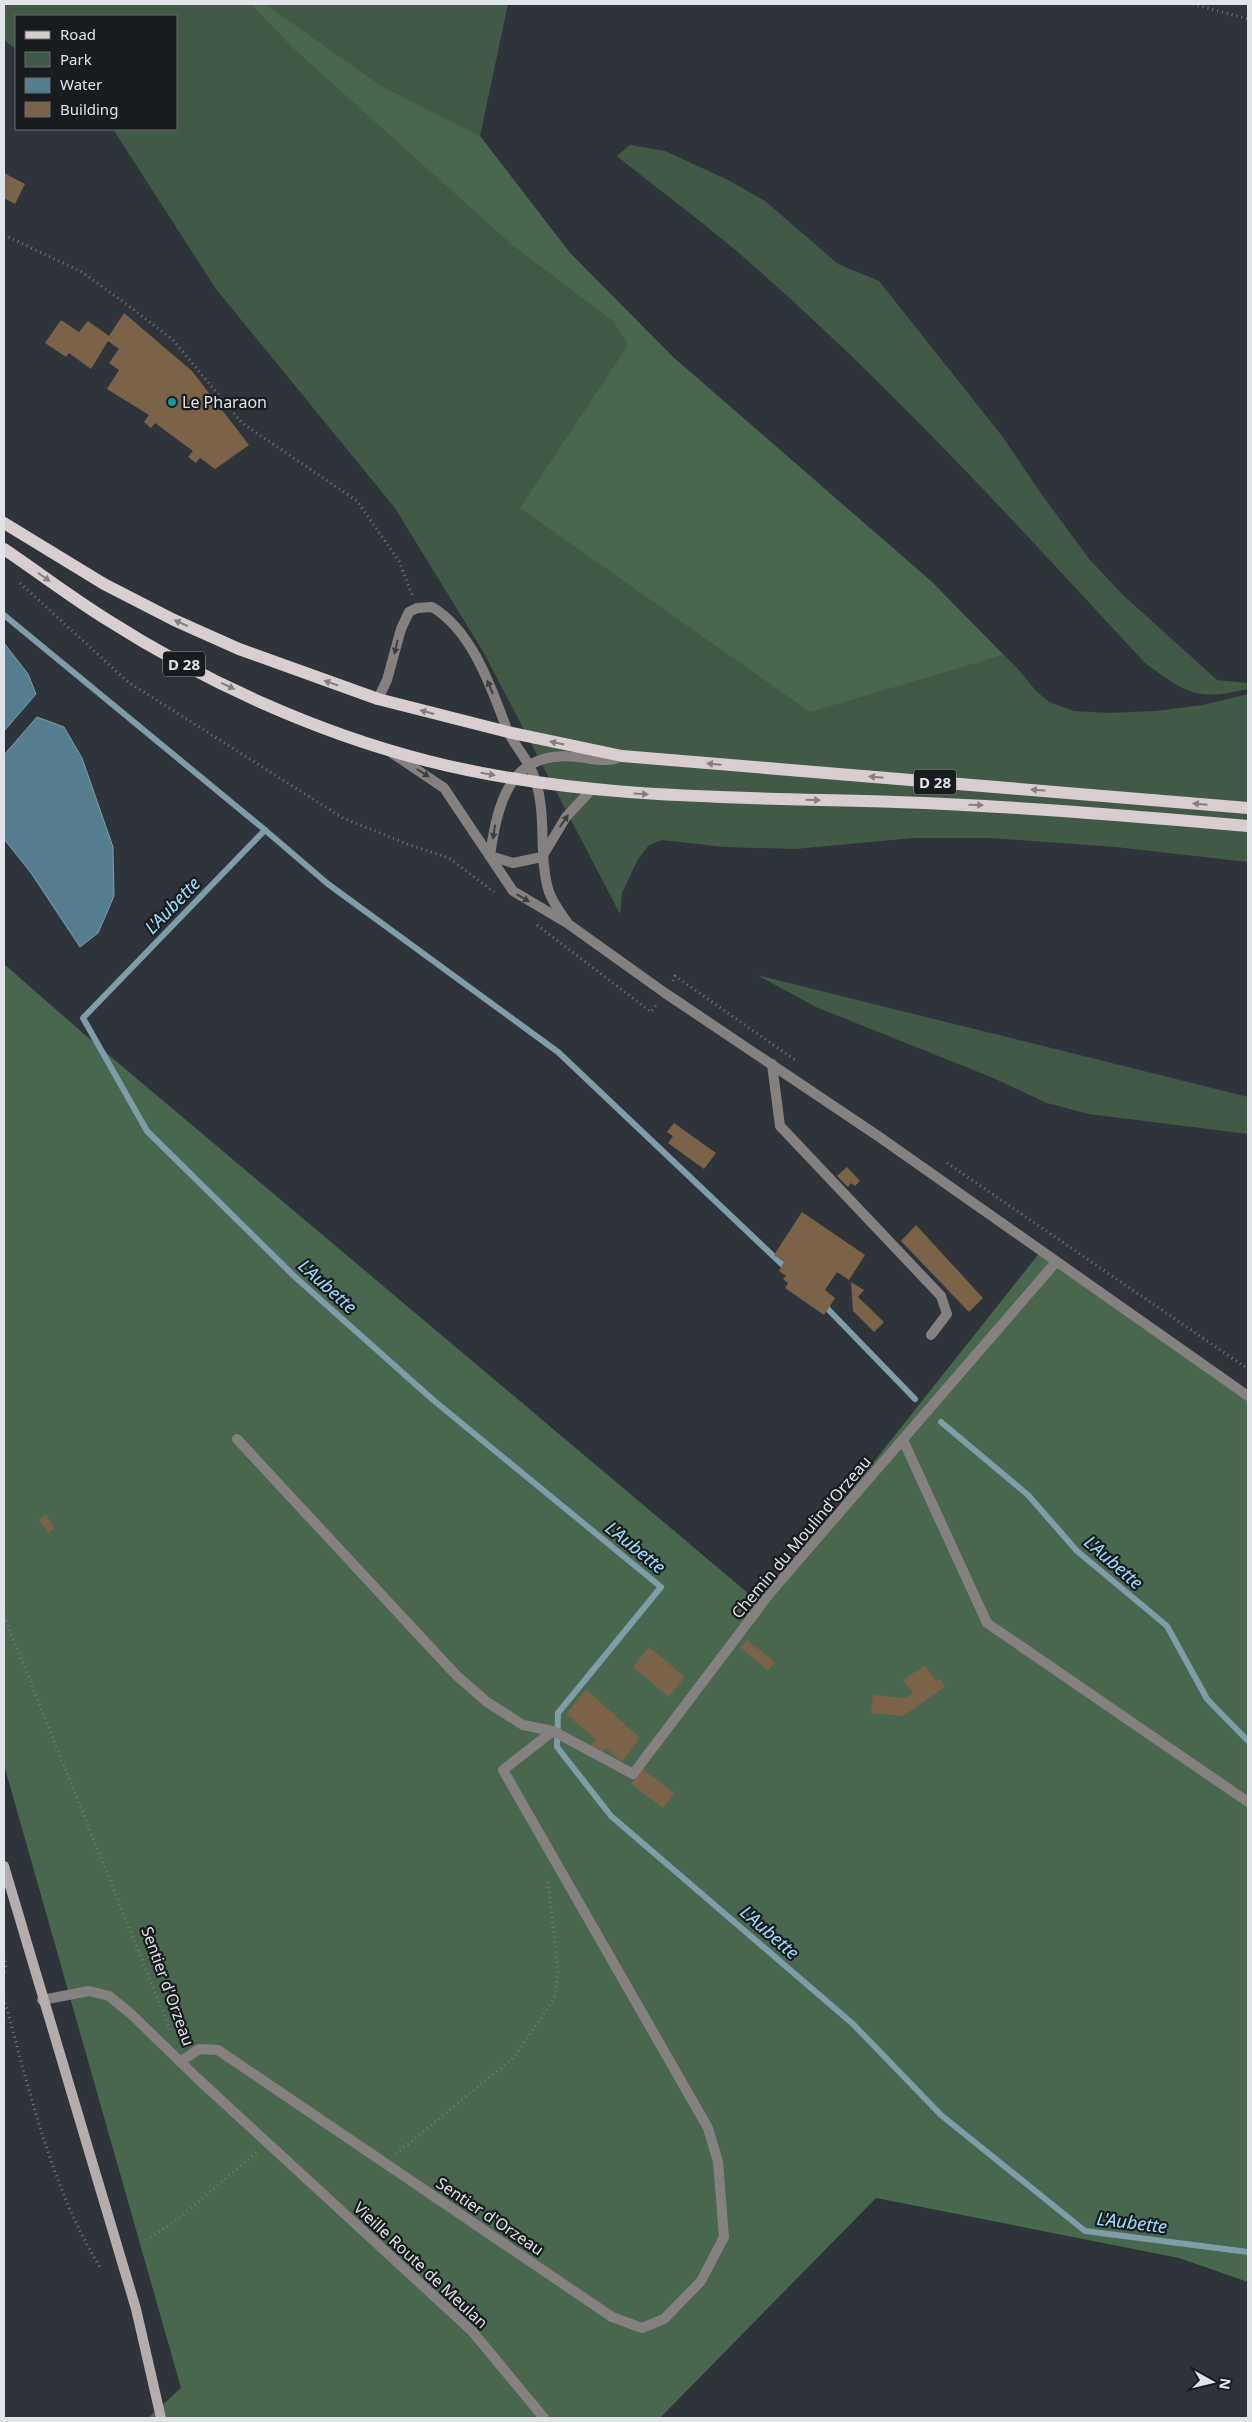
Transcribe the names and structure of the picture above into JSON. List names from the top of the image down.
{
  "streets": {
    "main road": ["D 28"],
    "street": ["Chemin du Moulind'Orzeau", "Sentier d'Orzeau", "Vieille Route de Meulan"]
  },
  "crossings": [
    ["Chemin du Moulind'Orzeau", "Sentier d'Orzeau"],
    ["Sentier d'Orzeau", "Vieille Route de Meulan"]
  ],
  "water": ["L'Aubette"],
  "places": ["Le Pharaon"],
  "legend": [
    "Road",
    "Park",
    "Water",
    "Building"
  ],
  "north": "right"
}
